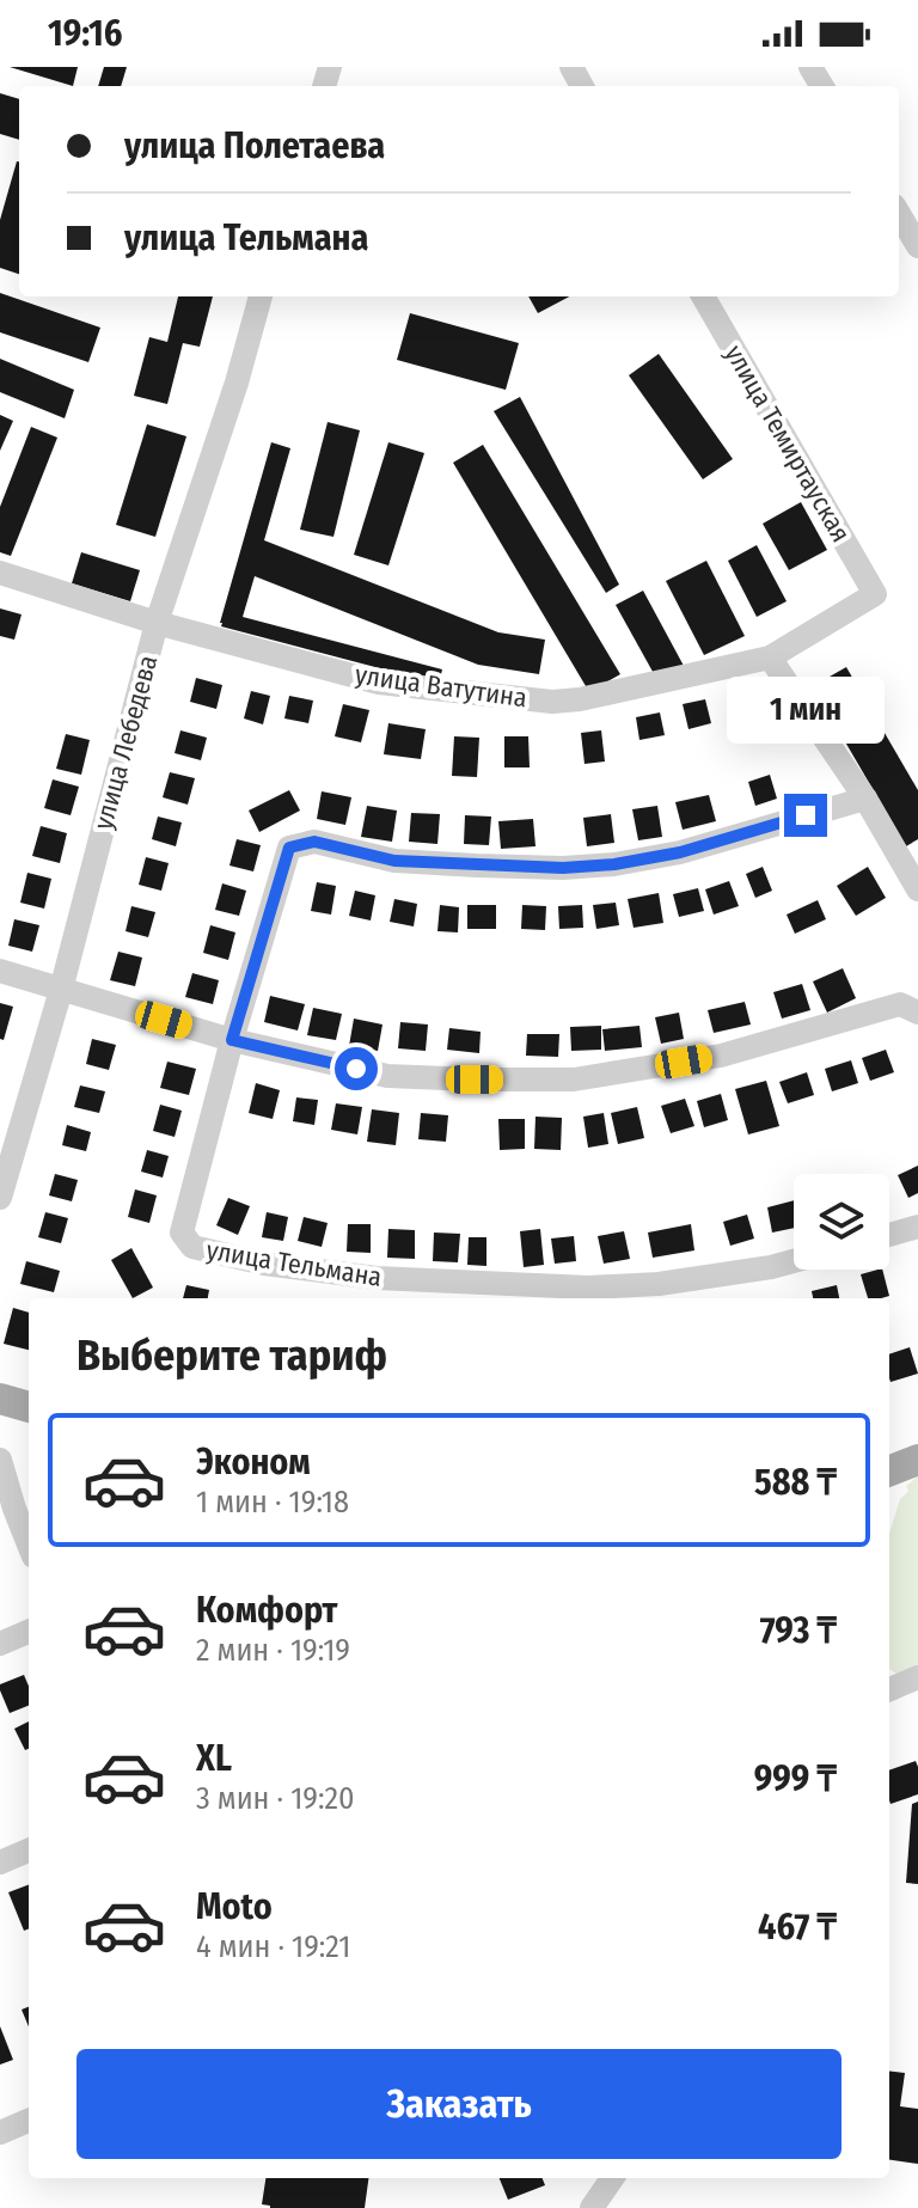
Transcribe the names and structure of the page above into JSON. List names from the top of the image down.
{
  "streets": {
    "street": [
      "улица Темиртауская",
      "улица Ватутина",
      "улица Лебедева",
      "улица Тельмана"
    ]
  },
  "crossings": [
    ["улица Темиртауская", "улица Ватутина"],
    ["улица Ватутина", "улица Лебедева"]
  ],
  "page": {
    "status": "19:16",
    "banner": ["улица Полетаева", "улица Тельмана"],
    "bubble": "1 мин",
    "heading": "Выберите тариф",
    "list": [
      {
        "name": "Эконом",
        "note": "1 мин · 19:18",
        "value": "588 ₸"
      },
      {
        "name": "Комфорт",
        "note": "2 мин · 19:19",
        "value": "793 ₸"
      },
      {
        "name": "XL",
        "note": "3 мин · 19:20",
        "value": "999 ₸"
      },
      {
        "name": "Moto",
        "note": "4 мин · 19:21",
        "value": "467 ₸"
      }
    ],
    "buttons": "Заказать"
  }
}
